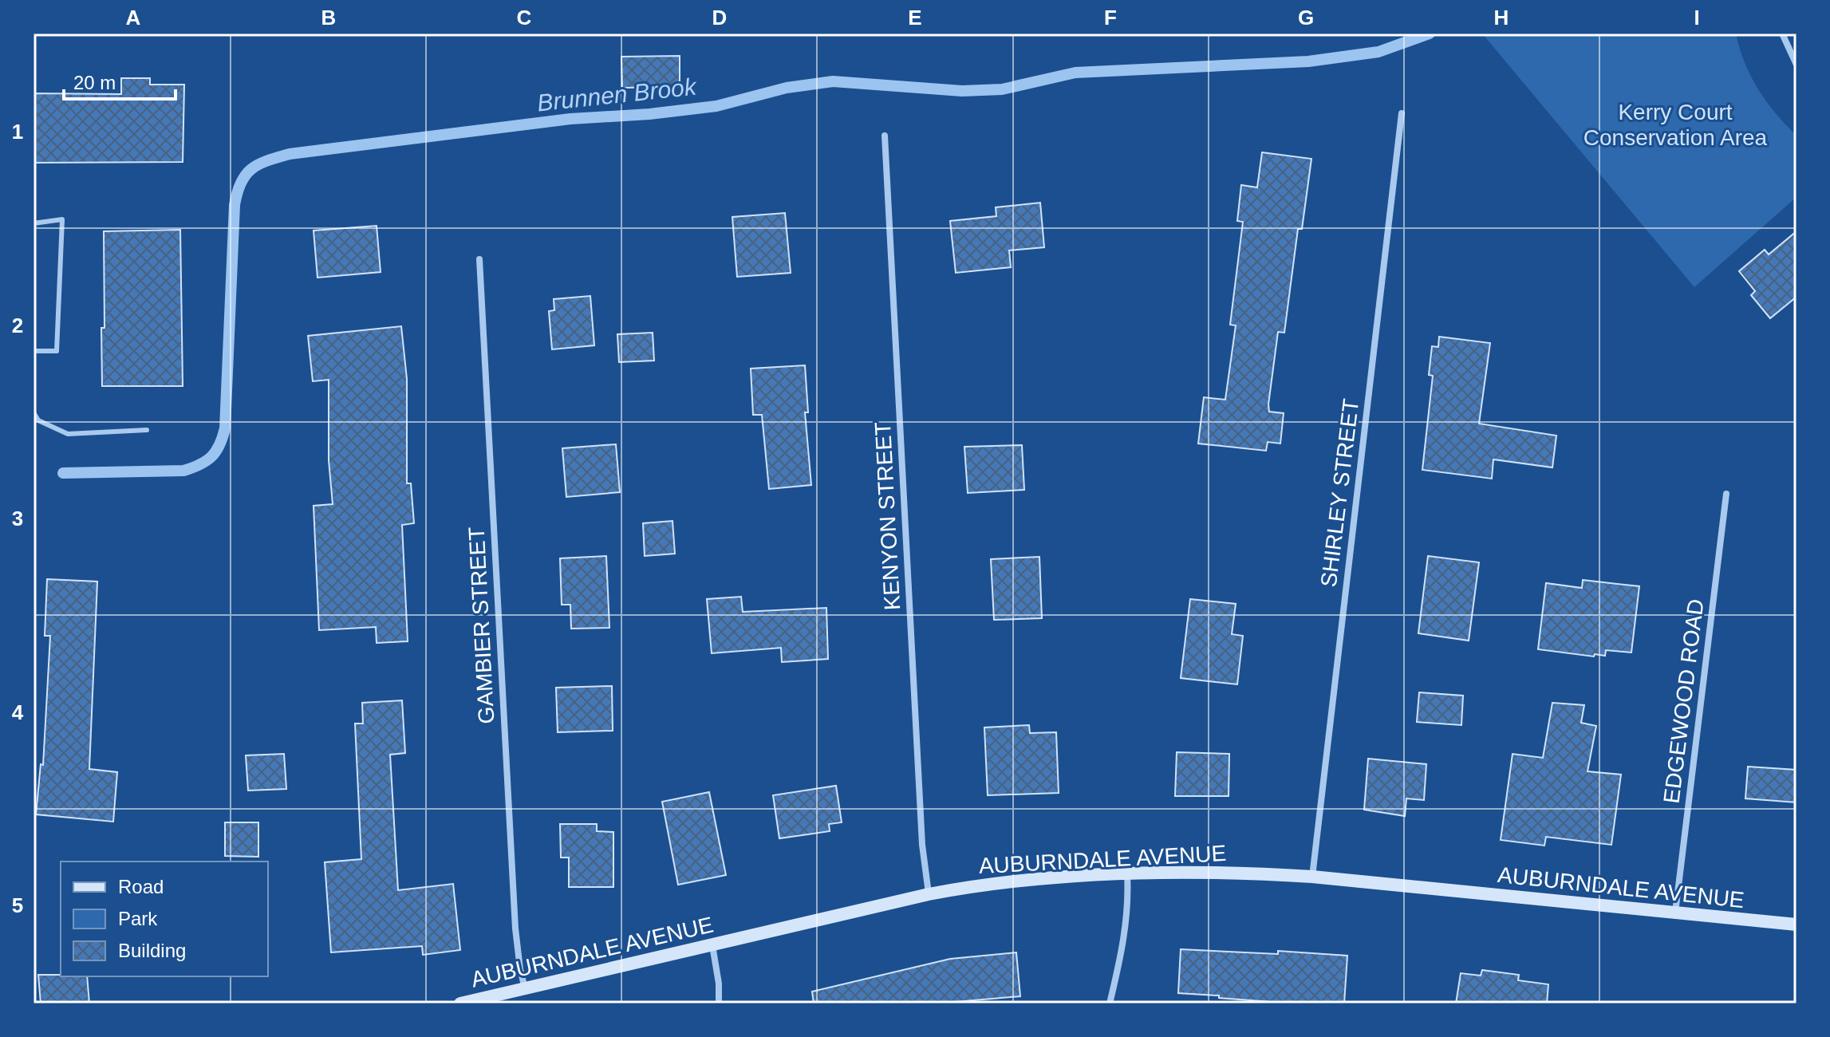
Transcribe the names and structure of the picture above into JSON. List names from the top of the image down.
{
  "streets": {
    "street": [
      "SHIRLEY STREET",
      "KENYON STREET",
      "GAMBIER STREET",
      "EDGEWOOD ROAD",
      "AUBURNDALE AVENUE"
    ]
  },
  "crossings": [
    ["SHIRLEY STREET", "AUBURNDALE AVENUE"],
    ["KENYON STREET", "AUBURNDALE AVENUE"],
    ["GAMBIER STREET", "AUBURNDALE AVENUE"],
    ["EDGEWOOD ROAD", "AUBURNDALE AVENUE"]
  ],
  "water": ["Brunnen Brook"],
  "parks": ["Kerry Court Conservation Area"],
  "legend": ["Road", "Park", "Building"],
  "scale_bar": "20 m",
  "grid": {
    "columns": [
      "A",
      "B",
      "C",
      "D",
      "E",
      "F",
      "G",
      "H",
      "I"
    ],
    "rows": [
      "1",
      "2",
      "3",
      "4",
      "5"
    ]
  }
}
